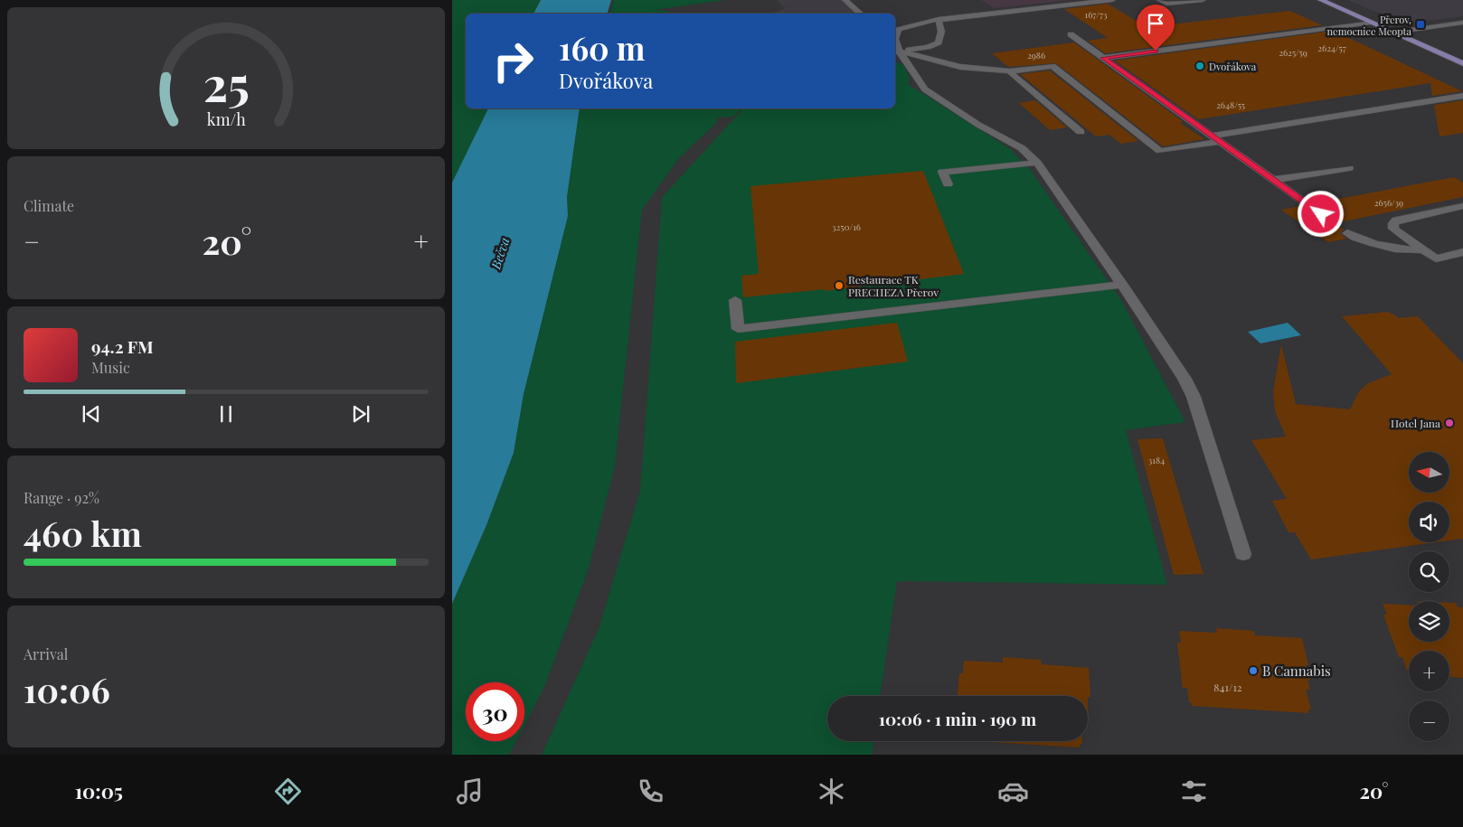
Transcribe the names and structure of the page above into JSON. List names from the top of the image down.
{
  "water": ["Bečva"],
  "places": {
    "transit": ["Přerov, nemocnice Meopta"],
    "other": [
      "Dvořákova",
      "Restaurace TK PRECHEZA Přerov",
      "Hotel Jana",
      "B Cannabis"
    ]
  },
  "house_numbers": [
    "167/73",
    "2624/57",
    "2625/59",
    "2986",
    "2648/55",
    "2656/39",
    "3250/16",
    "3184",
    "841/12"
  ],
  "north": "left",
  "page": {
    "turn": ["160 m", "Dvořákova"],
    "tile": [
      "Climate",
      ["Range · 92%", "460 km"],
      ["Arrival", "10:06"]
    ],
    "heat": ["−", "20°", "+"],
    "song": ["94.2 FM", "Music"],
    "map_buttons": ["+", "−"],
    "limit": "30",
    "trip": "10:06 · 1 min · 190 m",
    "tabs": ["10:05", "20°"],
    "gauge": ["25", "km/h"]
  }
}
